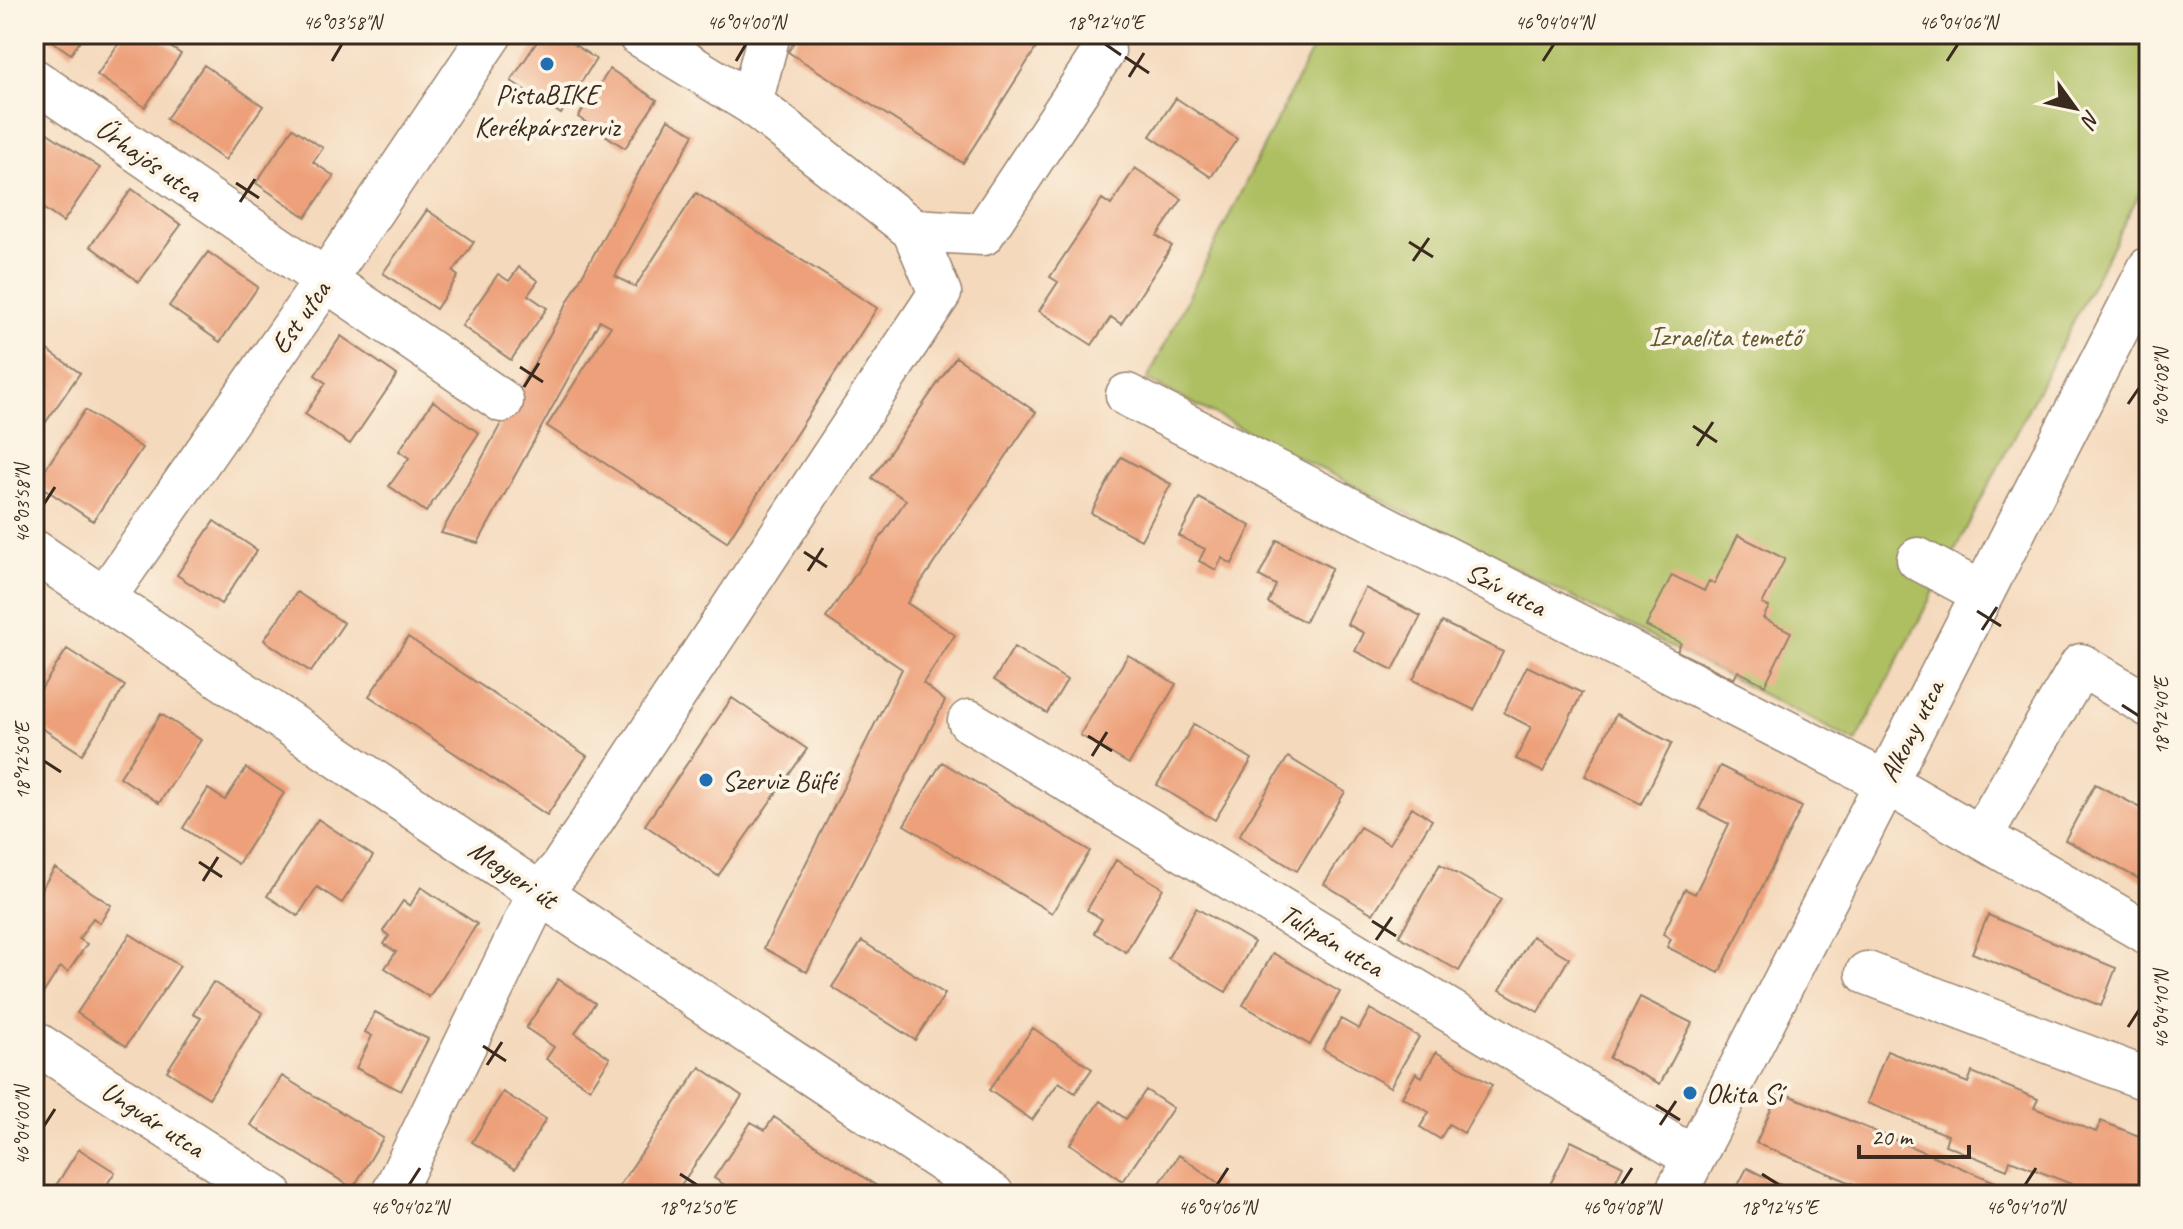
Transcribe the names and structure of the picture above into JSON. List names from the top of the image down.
{
  "streets": {
    "street": [
      "Űrhajós utca",
      "Est utca",
      "Szív utca",
      "Alkony utca",
      "Megyeri út",
      "Tulipán utca",
      "Ungvár utca"
    ]
  },
  "crossings": [
    ["Űrhajós utca", "Est utca"],
    ["Est utca", "Megyeri út"],
    ["Szív utca", "Alkony utca"],
    ["Alkony utca", "Tulipán utca"]
  ],
  "parks": ["Izraelita temető"],
  "places": ["PistaBIKE Kerékpárszerviz", "Szerviz Büfé", "Okita Sí"],
  "scale_bar": "20 m",
  "north": "bottom right",
  "coordinates": [
    "46°03'58\"N",
    "46°04'00\"N",
    "18°12'40\"E",
    "46°04'04\"N",
    "46°04'06\"N",
    "46°04'08\"N",
    "18°12'50\"E",
    "46°04'10\"N",
    "46°04'02\"N",
    "18°12'45\"E"
  ]
}
